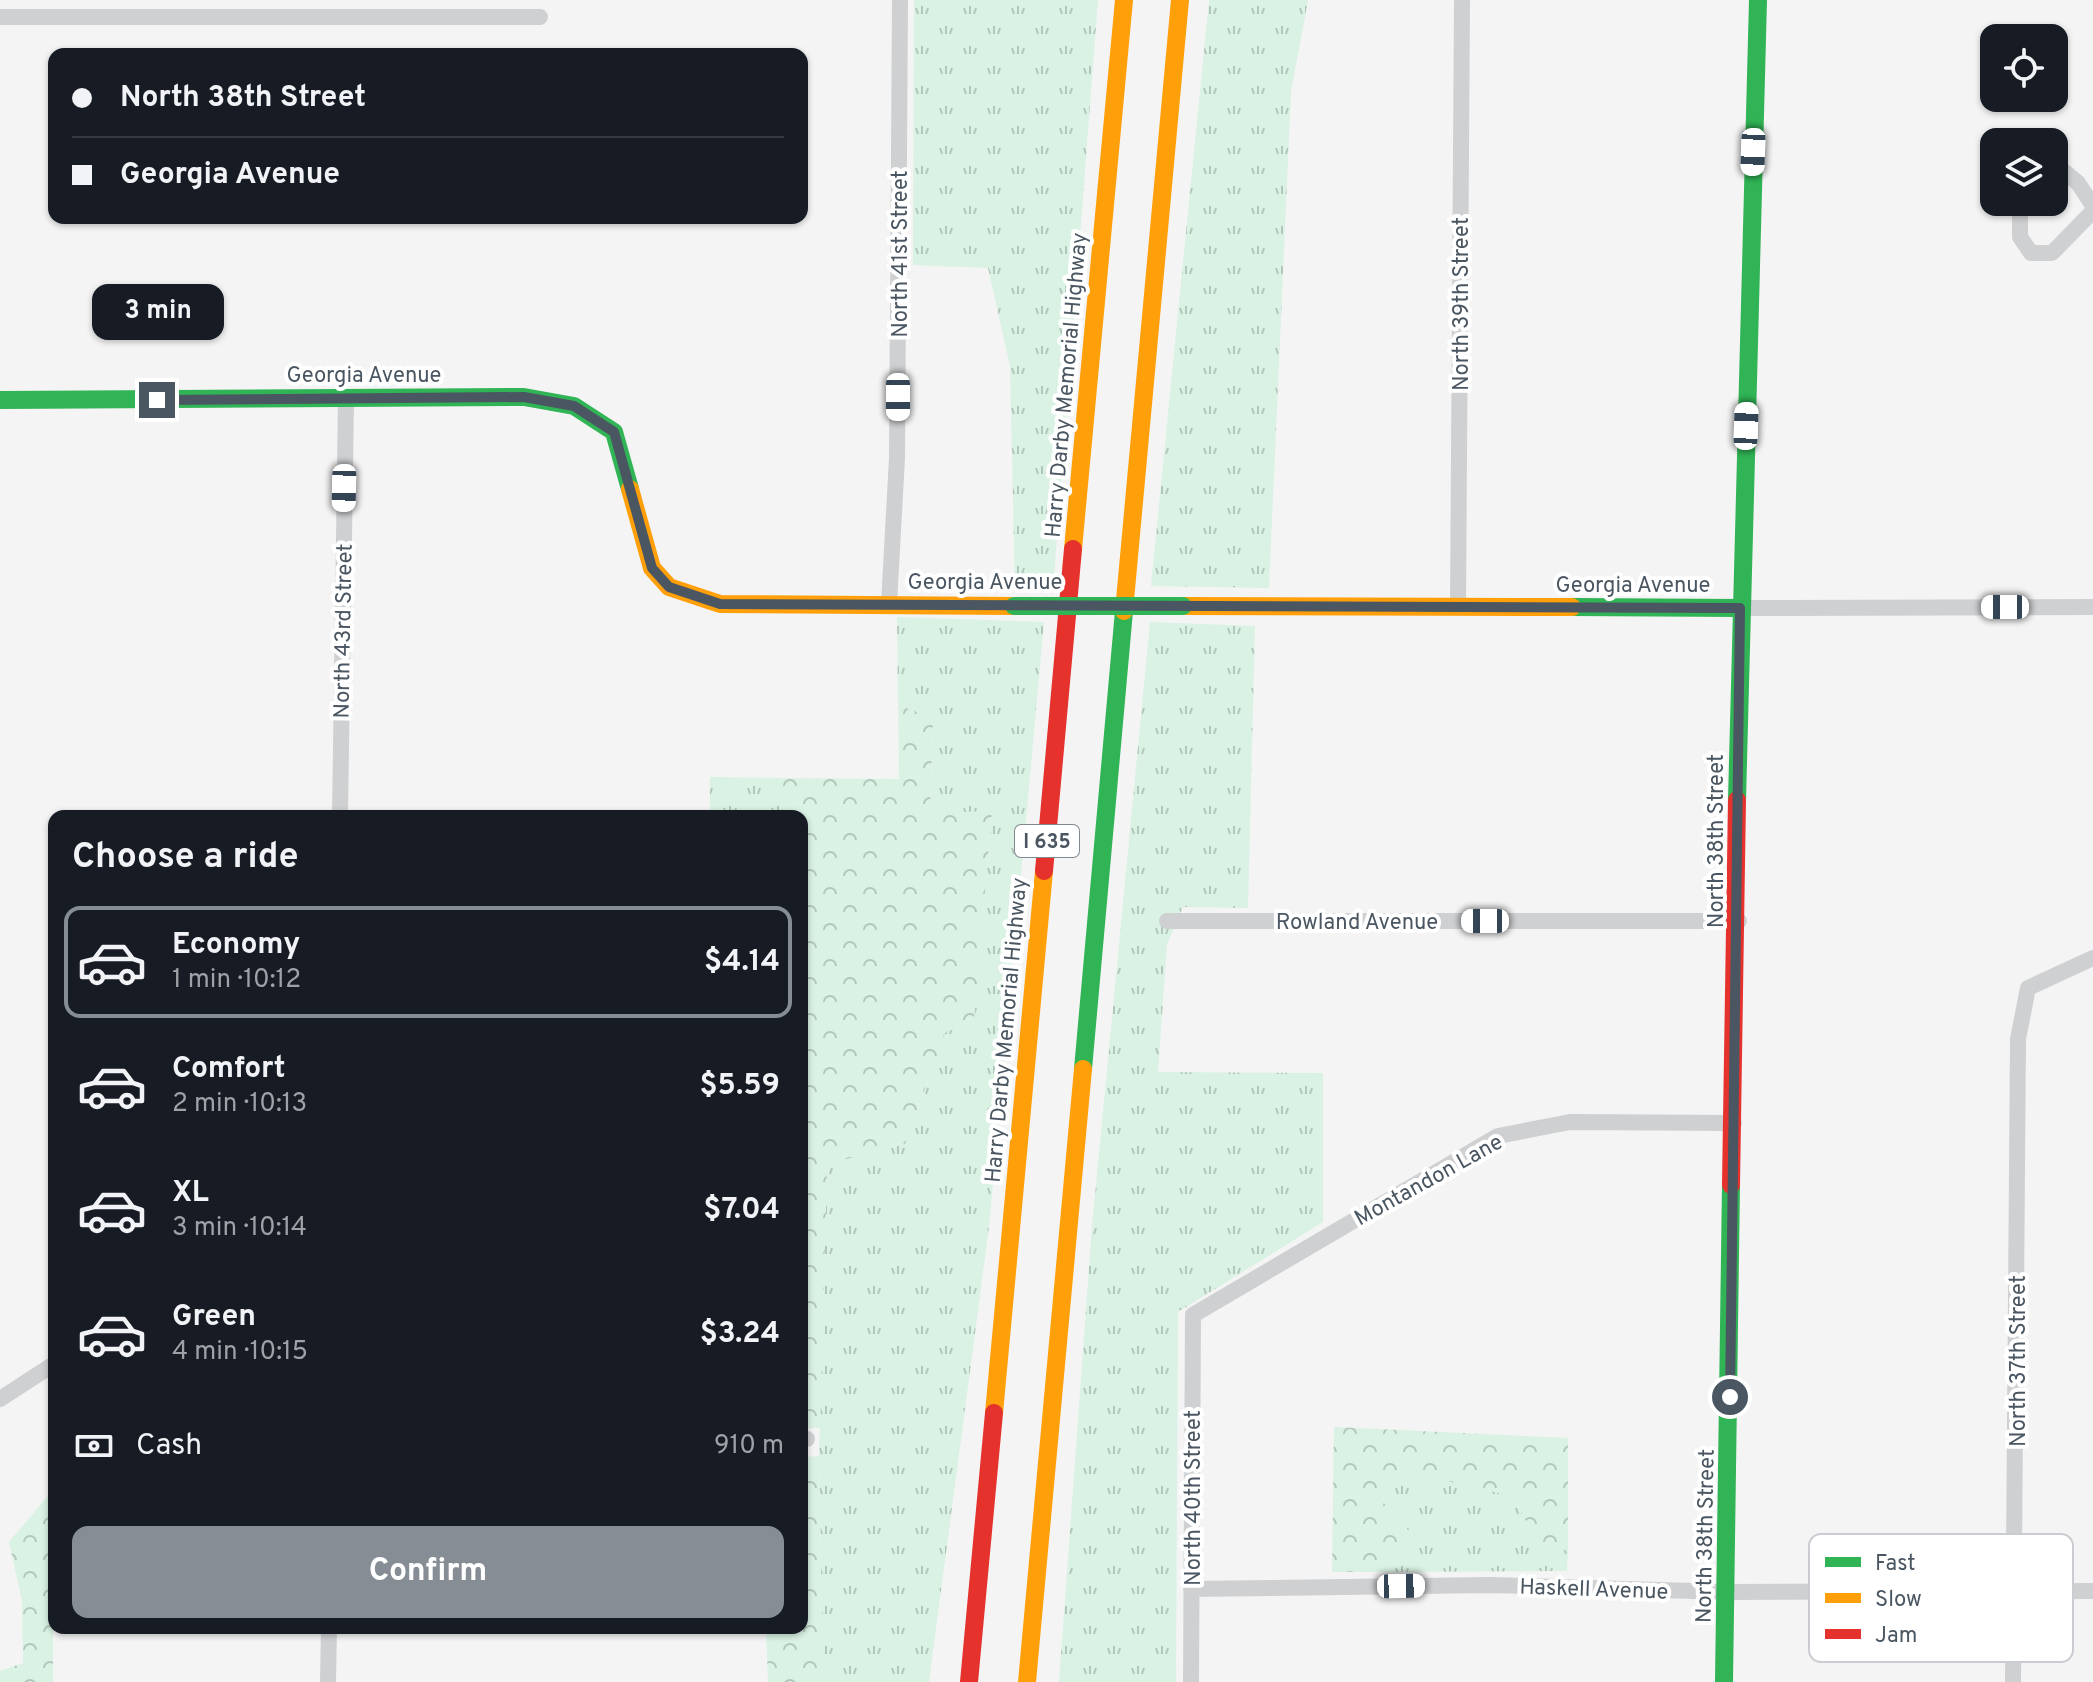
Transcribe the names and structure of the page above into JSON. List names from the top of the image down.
{
  "streets": {
    "main road": [
      "Georgia Avenue",
      "Harry Darby Memorial Highway",
      "I 635",
      "North 38th Street"
    ],
    "street": [
      "North 41st Street",
      "North 39th Street",
      "North 43rd Street",
      "Rowland Avenue",
      "Montandon Lane",
      "North 37th Street",
      "North 40th Street",
      "Haskell Avenue"
    ]
  },
  "crossings": [
    ["North 41st Street", "Georgia Avenue"],
    ["North 39th Street", "Georgia Avenue"],
    ["Georgia Avenue", "North 43rd Street"],
    ["Georgia Avenue", "North 38th Street"],
    ["North 38th Street", "Rowland Avenue"],
    ["North 38th Street", "Montandon Lane"],
    ["North 38th Street", "Haskell Avenue"],
    ["Montandon Lane", "North 40th Street"],
    ["North 40th Street", "Haskell Avenue"]
  ],
  "legend": ["Fast", "Slow", "Jam"],
  "page": {
    "banner": ["North 38th Street", "Georgia Avenue"],
    "bubble": "3 min",
    "heading": "Choose a ride",
    "list": [
      {
        "name": "Economy",
        "note": "1 min · 10:12",
        "value": "$4.14"
      },
      {
        "name": "Comfort",
        "note": "2 min · 10:13",
        "value": "$5.59"
      },
      {
        "name": "XL",
        "note": "3 min · 10:14",
        "value": "$7.04"
      },
      {
        "name": "Green",
        "note": "4 min · 10:15",
        "value": "$3.24"
      }
    ],
    "pay": ["Cash", "910 m"],
    "buttons": "Confirm"
  }
}
